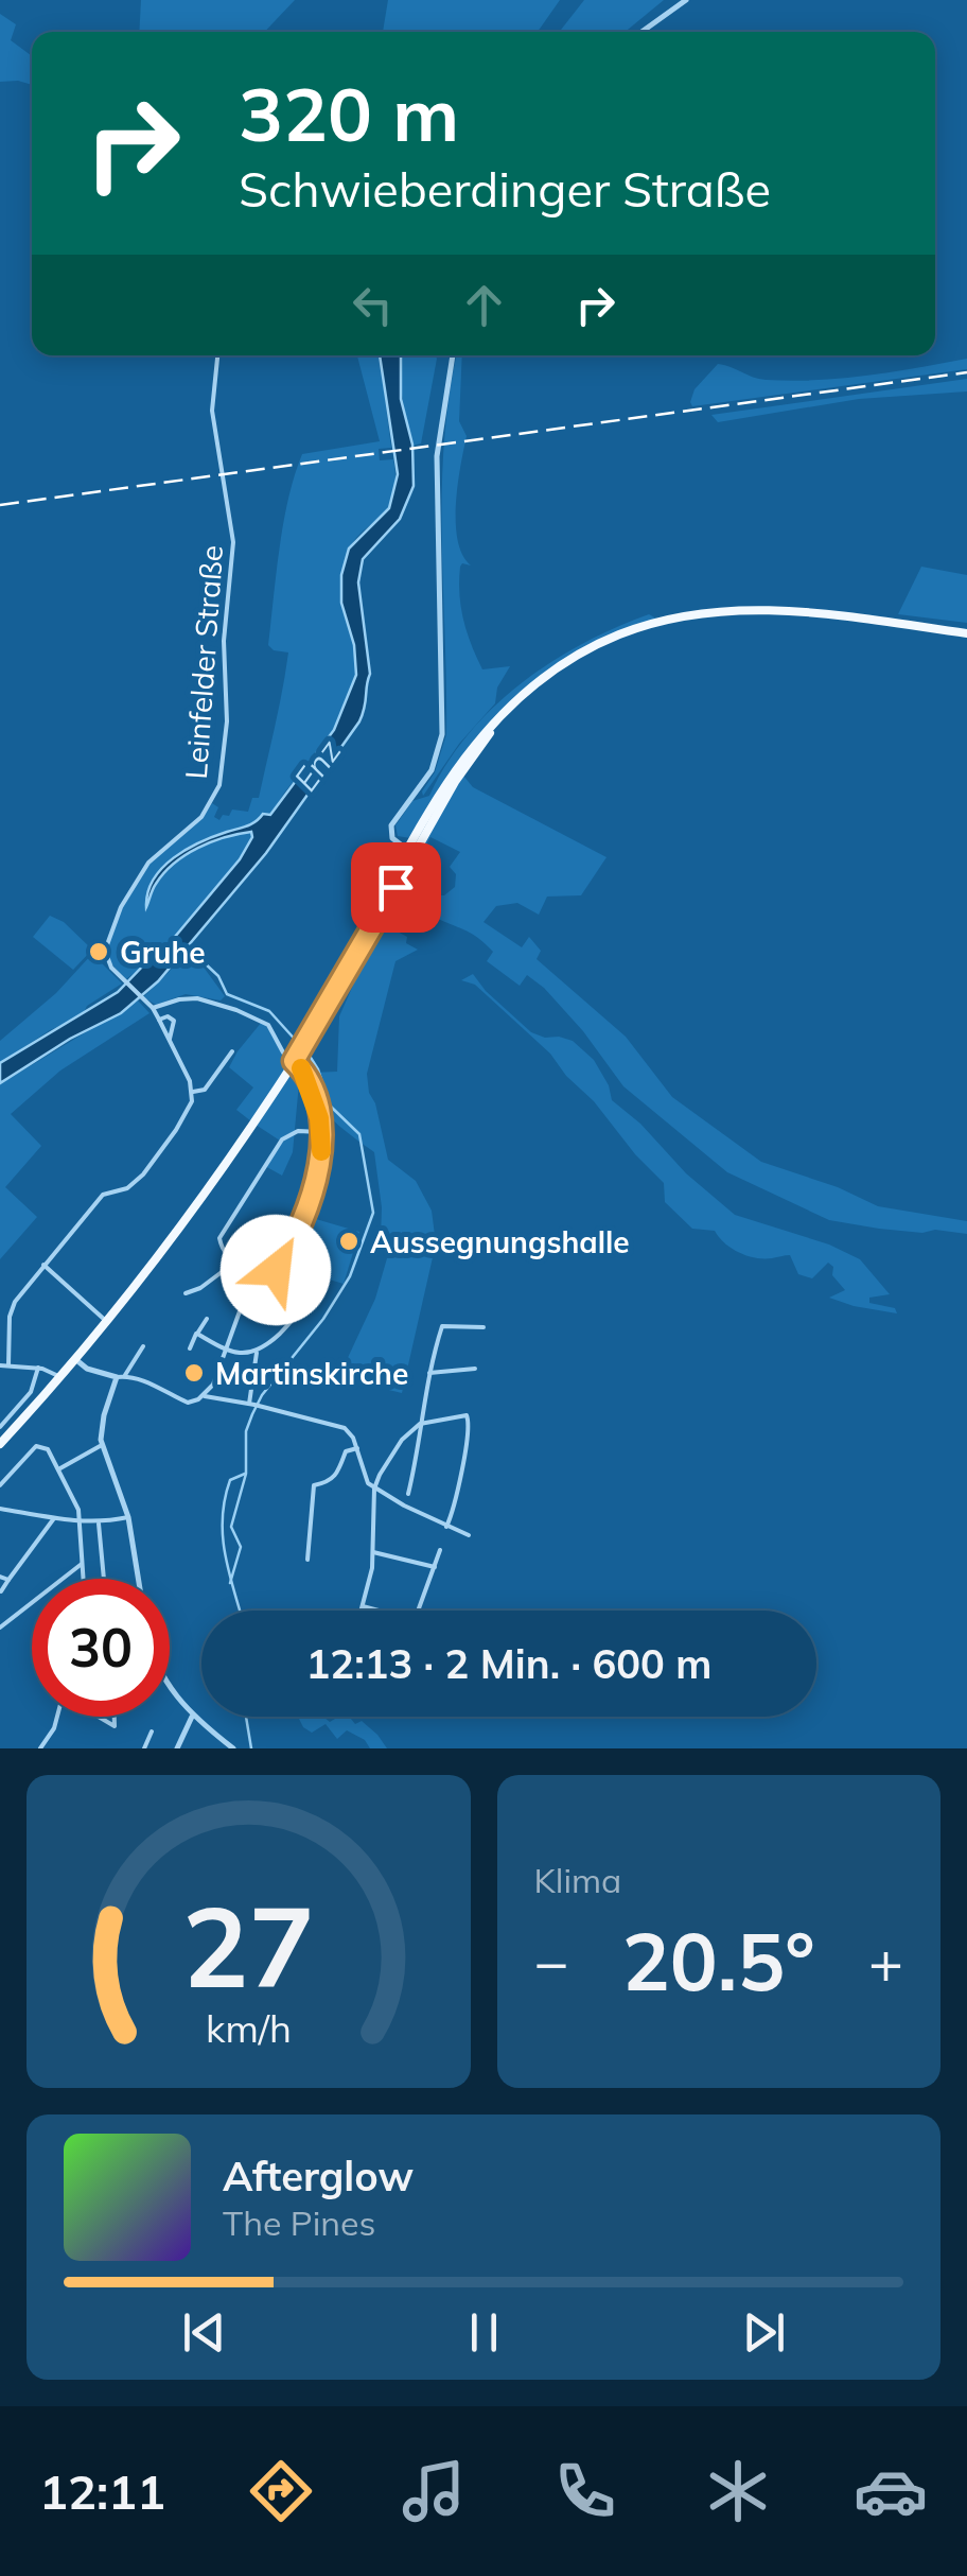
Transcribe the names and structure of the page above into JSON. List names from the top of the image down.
{
  "streets": {
    "street": ["Leinfelder Straße"]
  },
  "water": ["Enz"],
  "places": ["Gruhe", "Aussegnungshalle", "Martinskirche"],
  "page": {
    "turn": ["320 m", "Schwieberdinger Straße"],
    "limit": "30",
    "trip": "12:13 · 2 Min. · 600 m",
    "tile": "Klima",
    "heat": ["−", "20.5°", "+"],
    "song": ["Afterglow", "The Pines"],
    "tabs": "12:11",
    "gauge": ["27", "km/h"]
  }
}
